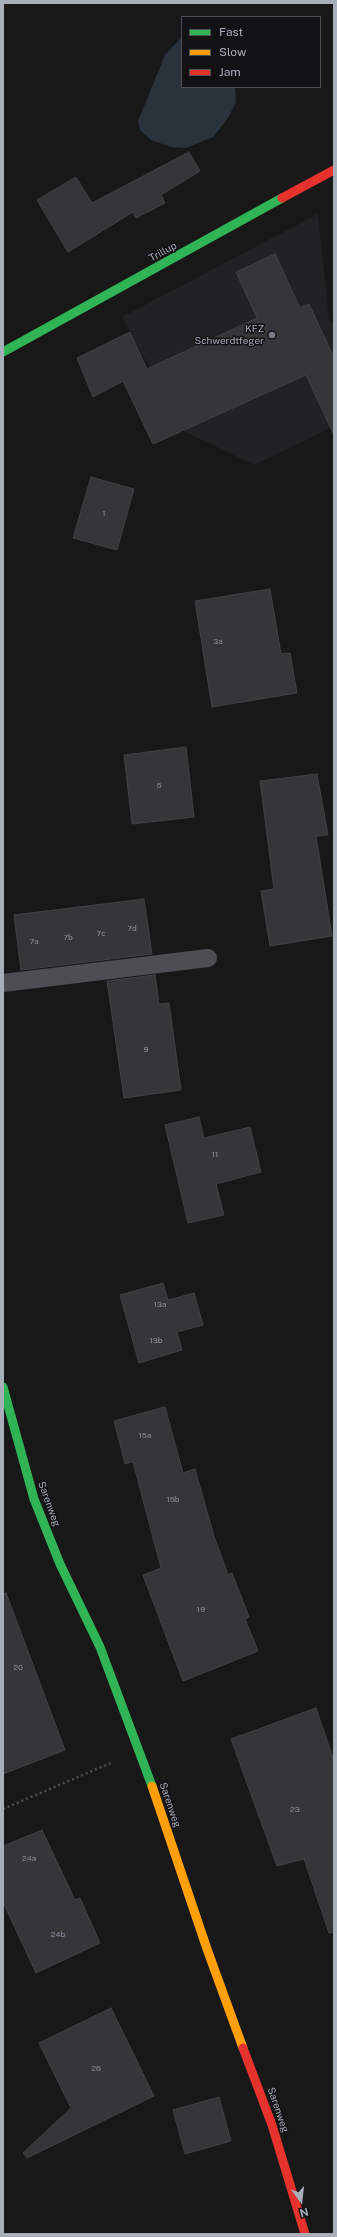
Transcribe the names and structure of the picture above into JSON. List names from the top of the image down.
{
  "streets": {
    "street": ["Trillup", "Sarenweg"]
  },
  "places": ["KFZ Schwerdtfeger"],
  "house_numbers": [
    "1",
    "3a",
    "5",
    "7d",
    "7c",
    "7b",
    "7a",
    "9",
    "11",
    "13a",
    "13b",
    "15a",
    "15b",
    "19",
    "20",
    "23",
    "24a",
    "24b",
    "26"
  ],
  "legend": ["Fast", "Slow", "Jam"],
  "north": "bottom"
}
